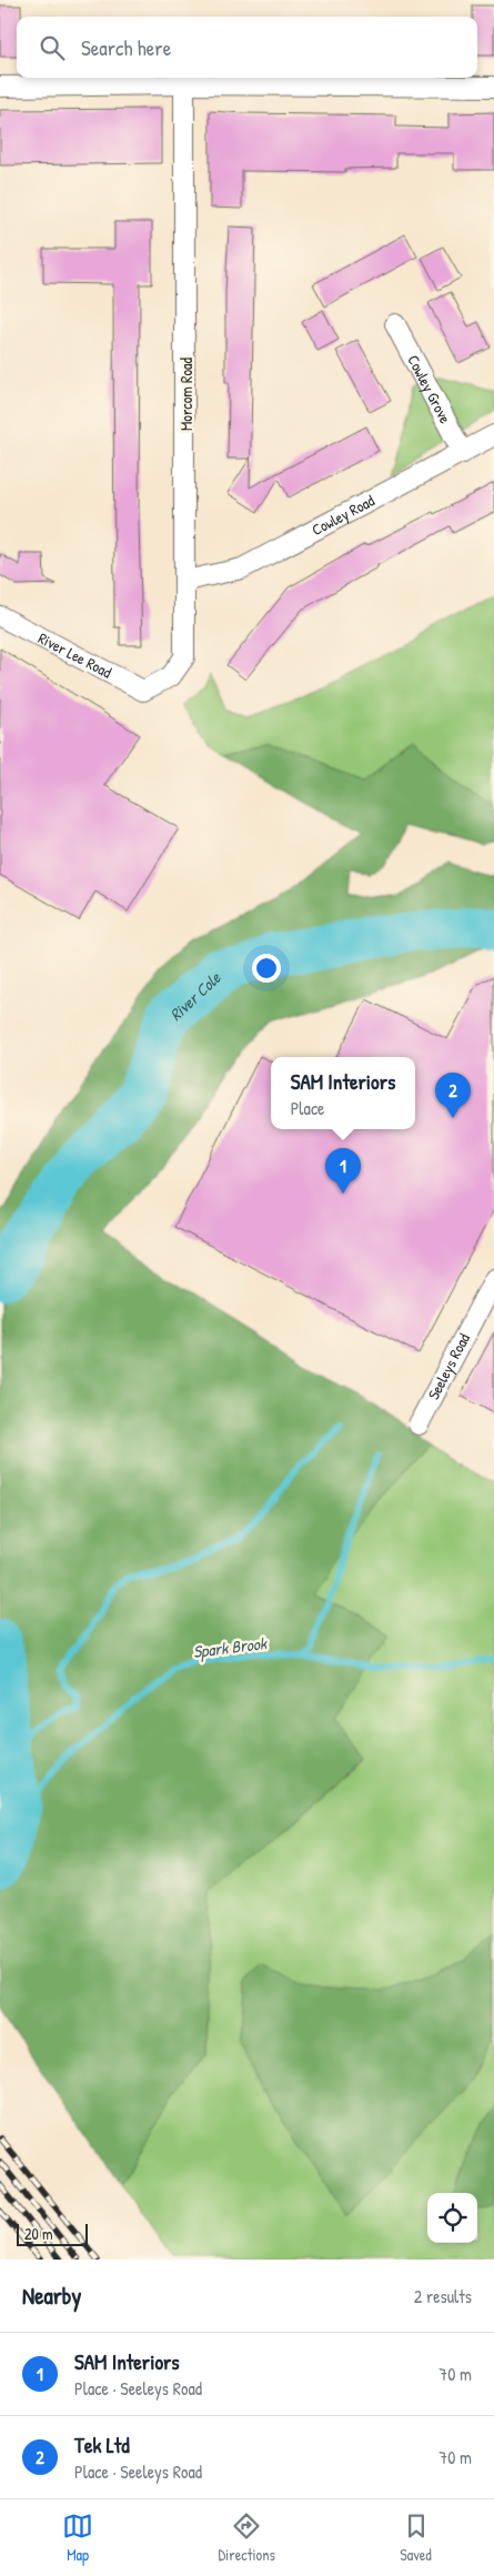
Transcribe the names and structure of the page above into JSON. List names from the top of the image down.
{
  "streets": {
    "street": [
      "Cowley Grove",
      "Morcom Road",
      "Cowley Road",
      "River Lee Road",
      "Seeleys Road"
    ]
  },
  "crossings": [
    ["Cowley Grove", "Cowley Road"],
    ["Morcom Road", "Cowley Road"],
    ["Morcom Road", "River Lee Road"]
  ],
  "water": ["River Cole", "Spark Brook"],
  "scale_bar": "20 m",
  "page": {
    "search": "Search here",
    "popup": ["SAM Interiors", "Place"],
    "pins": ["2", "1"],
    "scale": "20 m",
    "heading": ["Nearby", "2 results"],
    "list": [
      {
        "mark": "1",
        "name": "SAM Interiors",
        "note": "Place · Seeleys Road",
        "value": "70 m"
      },
      {
        "mark": "2",
        "name": "Tek Ltd",
        "note": "Place · Seeleys Road",
        "value": "70 m"
      }
    ],
    "nav": ["Map", "Directions", "Saved"]
  }
}
